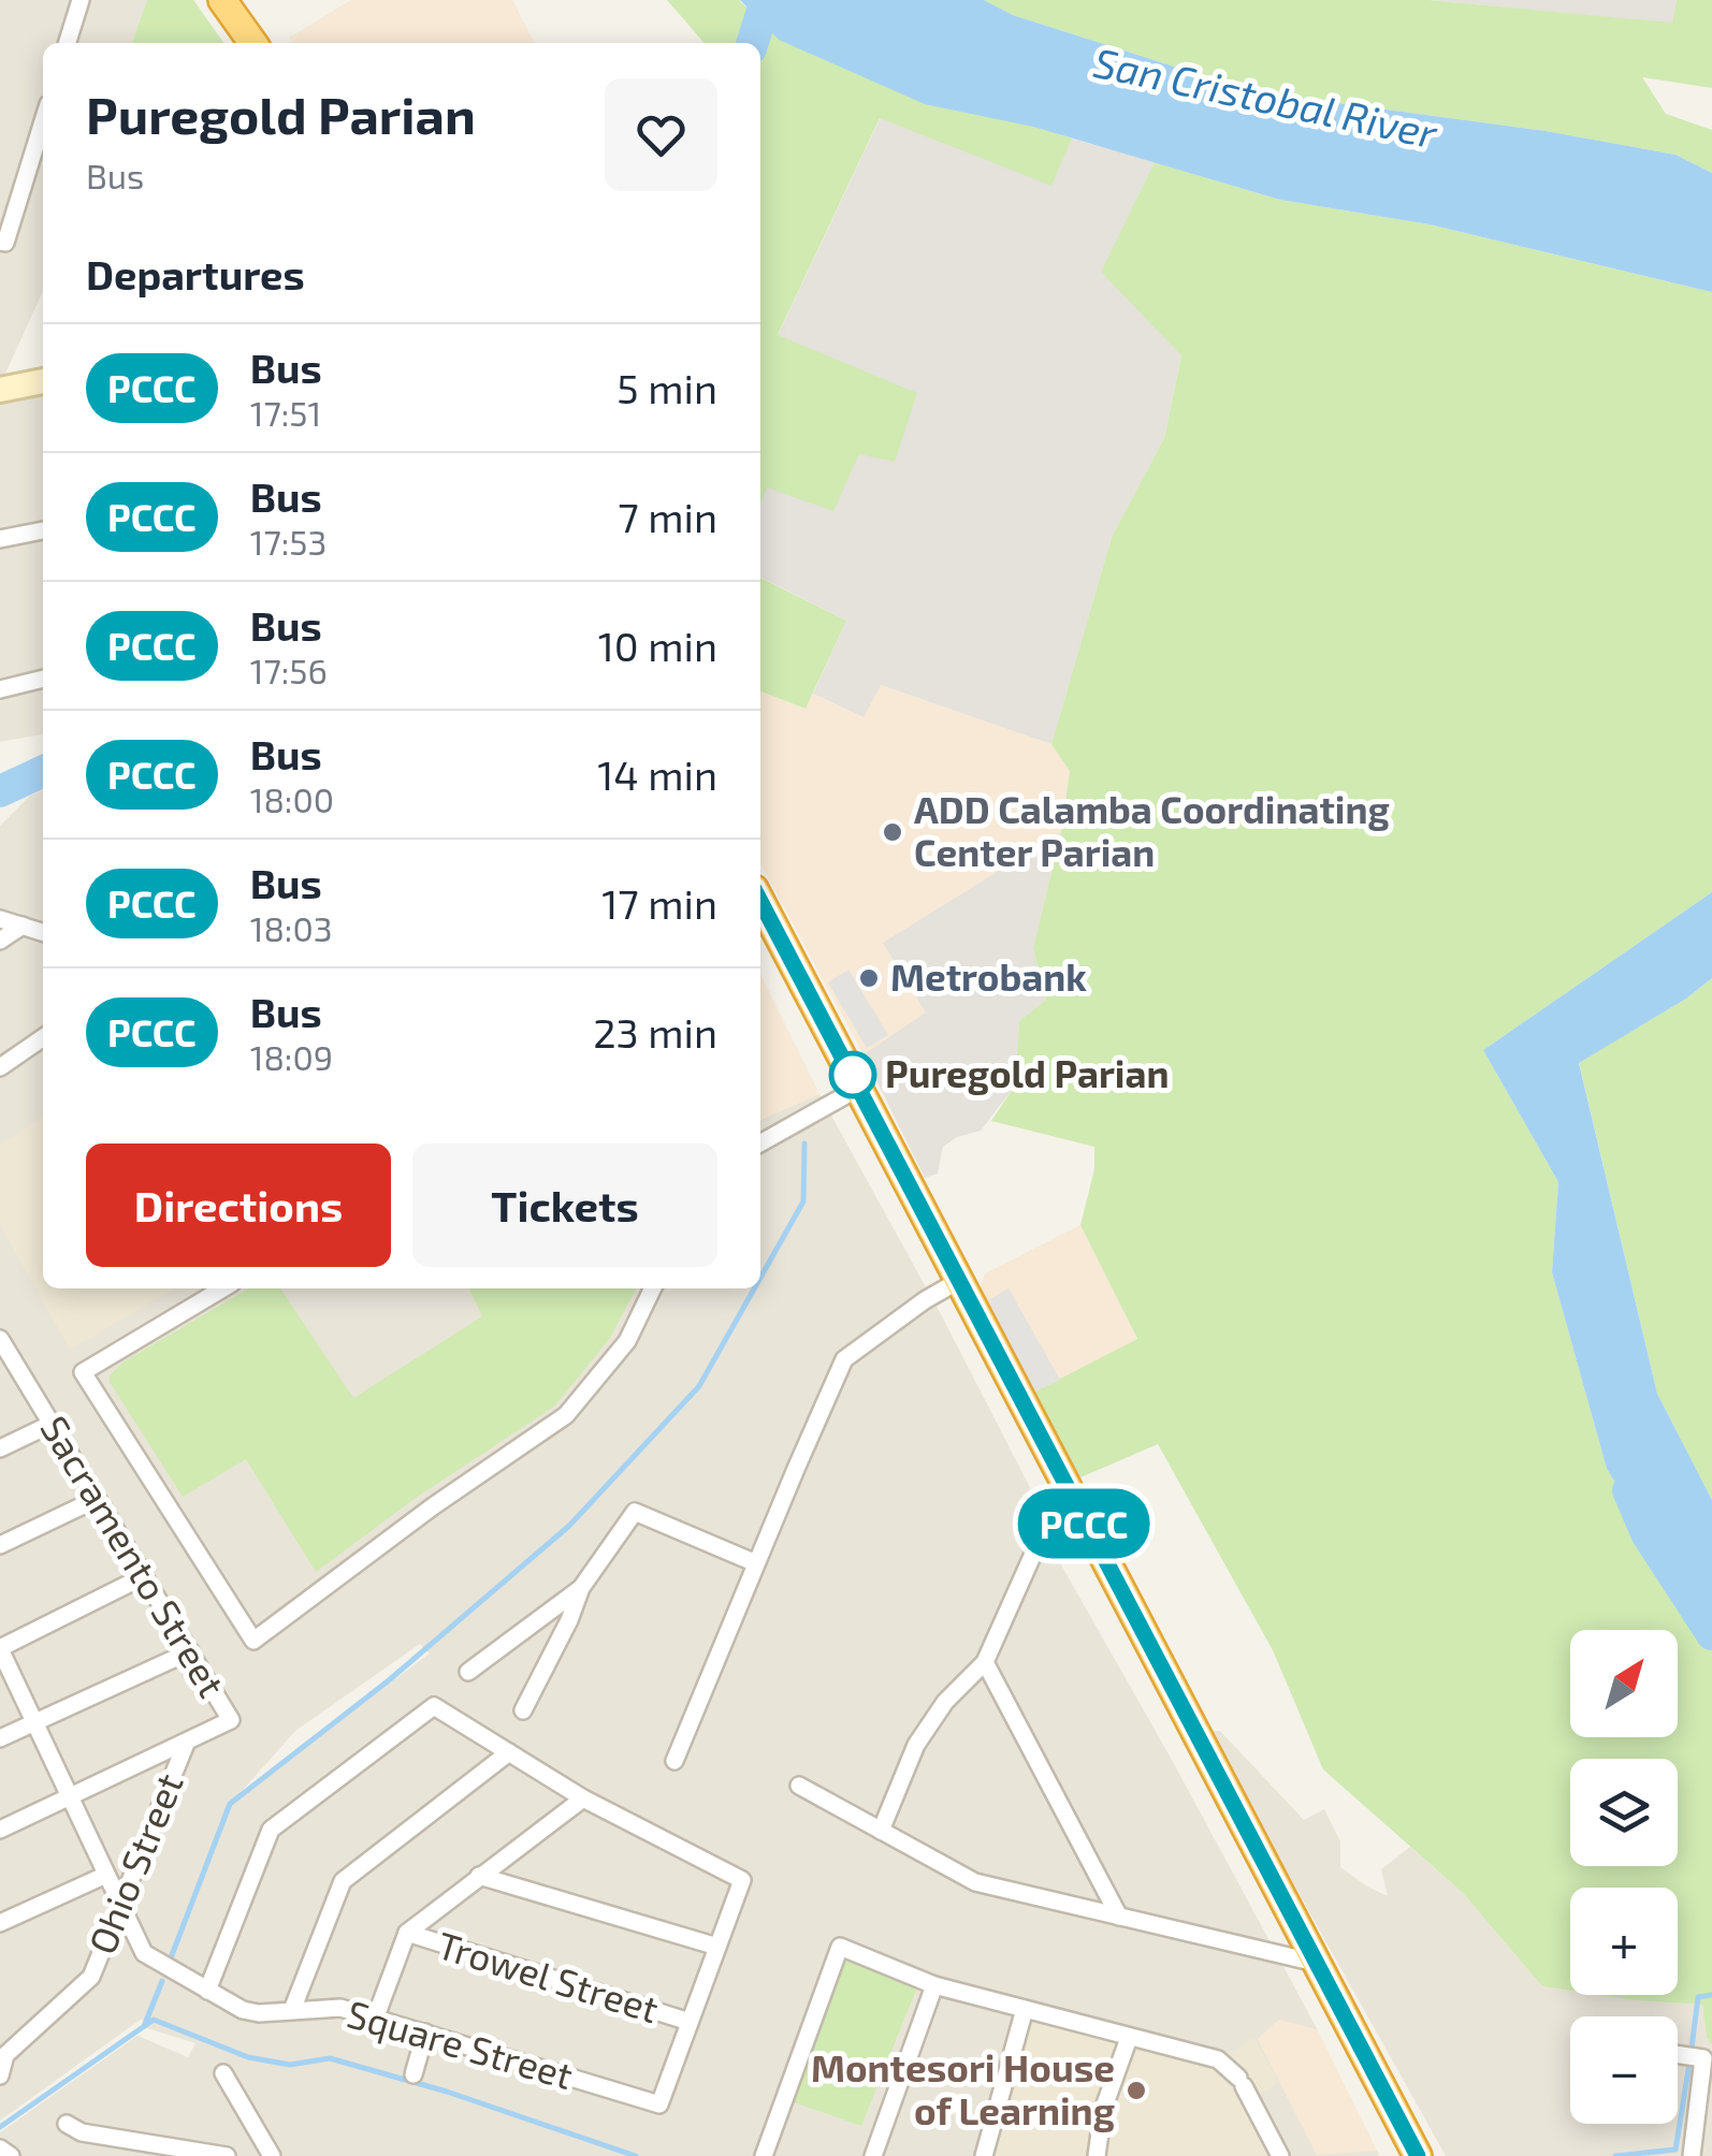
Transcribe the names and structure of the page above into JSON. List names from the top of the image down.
{
  "streets": {
    "street": [
      "Sacramento Street",
      "Ohio Street",
      "Trowel Street",
      "Square Street"
    ]
  },
  "crossings": [
    ["Sacramento Street", "Ohio Street"],
    ["Ohio Street", "Square Street"],
    ["Trowel Street", "Square Street"]
  ],
  "water": ["San Cristobal River"],
  "places": [
    "ADD Calamba Coordinating Center Parian",
    "Metrobank",
    "Puregold Parian",
    "Montesori House of Learning"
  ],
  "lines": ["bus line PCCC"],
  "north": "top right",
  "page": {
    "on_map": "PCCC",
    "heading": [
      ["Puregold Parian", "Bus"],
      "Departures"
    ],
    "list": [
      {
        "mark": "PCCC",
        "name": "Bus",
        "note": "17:51",
        "value": "5 min"
      },
      {
        "mark": "PCCC",
        "name": "Bus",
        "note": "17:53",
        "value": "7 min"
      },
      {
        "mark": "PCCC",
        "name": "Bus",
        "note": "17:56",
        "value": "10 min"
      },
      {
        "mark": "PCCC",
        "name": "Bus",
        "note": "18:00",
        "value": "14 min"
      },
      {
        "mark": "PCCC",
        "name": "Bus",
        "note": "18:03",
        "value": "17 min"
      },
      {
        "mark": "PCCC",
        "name": "Bus",
        "note": "18:09",
        "value": "23 min"
      }
    ],
    "buttons": ["Directions", "Tickets"],
    "map_buttons": ["+", "−"]
  }
}
